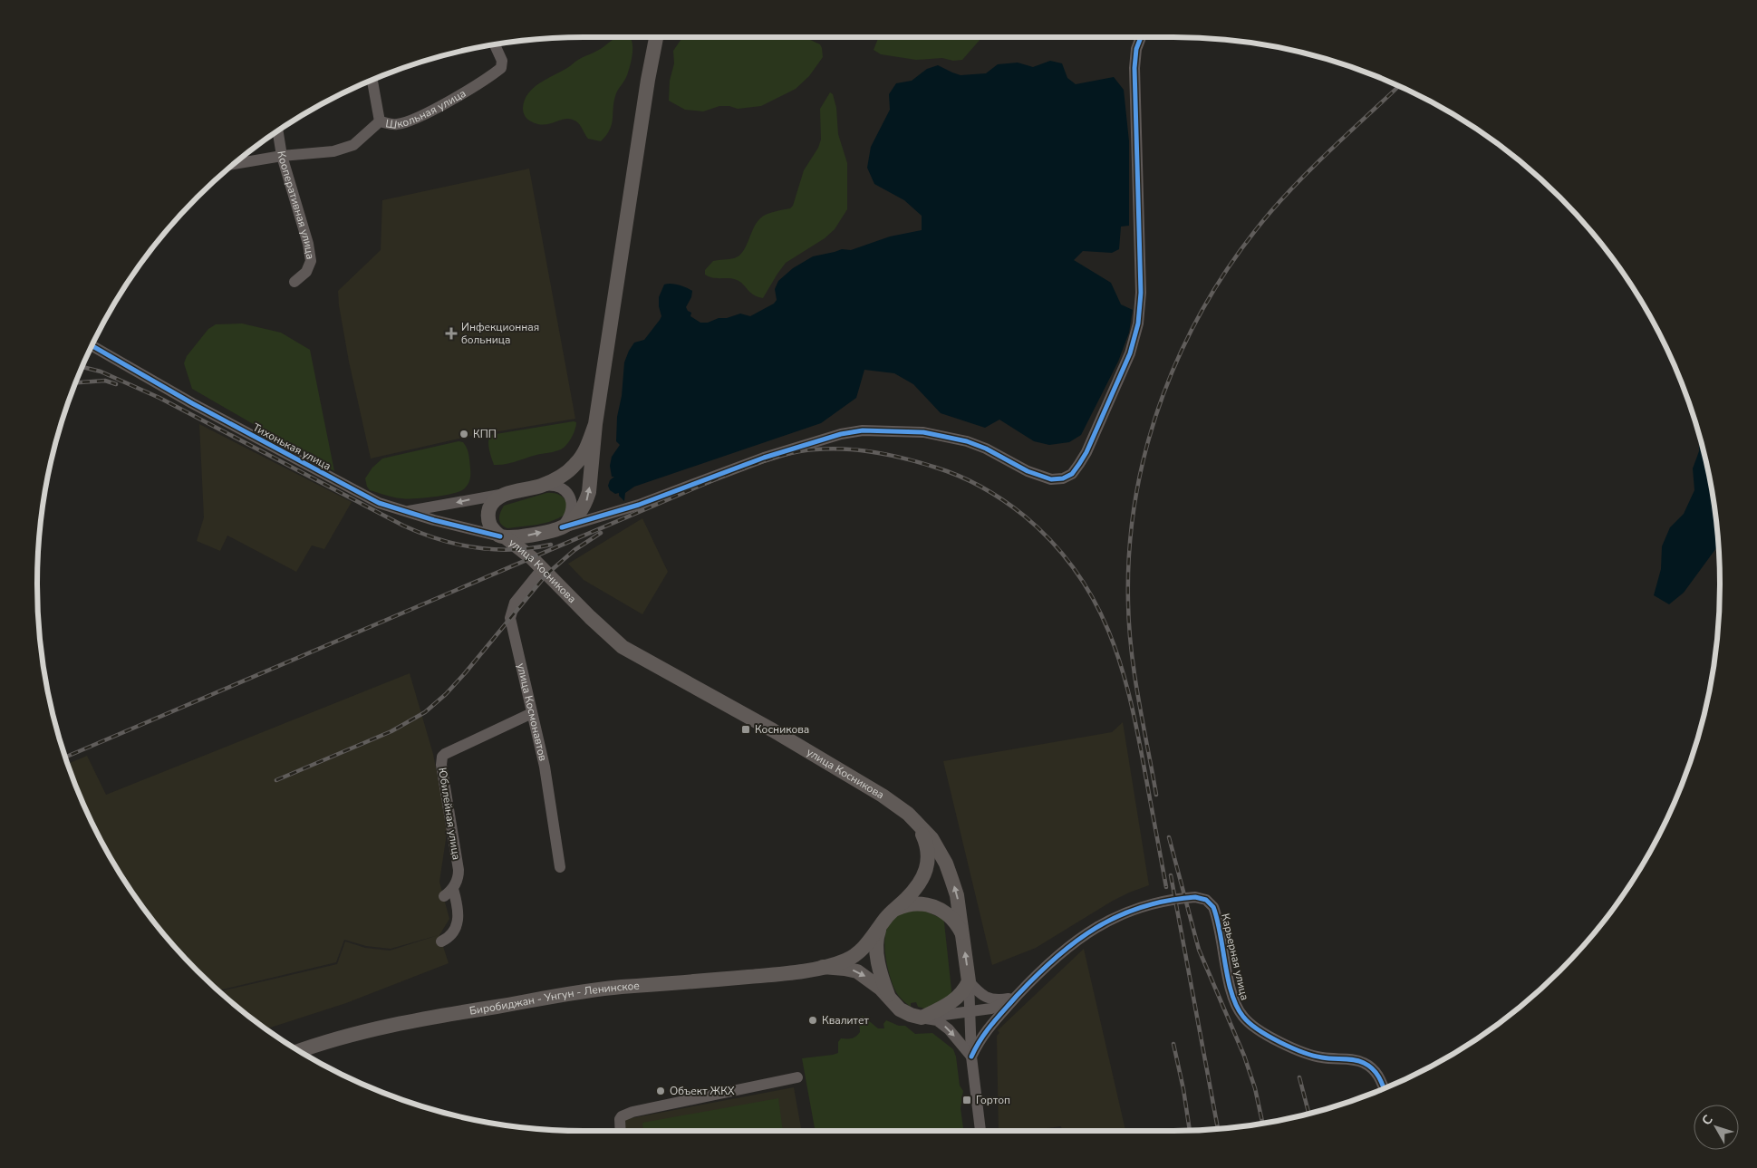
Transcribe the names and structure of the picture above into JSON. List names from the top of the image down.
{
  "streets": {
    "main road": ["улица Косникова", "Биробиджан - Унгун - Ленинское"],
    "street": [
      "Школьная улица",
      "Кооперативная улица",
      "Тихонькая улица",
      "улица Космонавтов",
      "Юбилейная улица",
      "Карьерная улица"
    ]
  },
  "crossings": [
    ["Школьная улица", "Кооперативная улица"],
    ["Тихонькая улица", "улица Косникова"],
    ["улица Косникова", "улица Космонавтов"],
    ["улица Косникова", "Карьерная улица"],
    ["улица Космонавтов", "Юбилейная улица"]
  ],
  "places": {
    "health": ["Инфекционная больница"],
    "other": ["КПП", "Квалитет", "Объект ЖКХ"],
    "transit": ["Косникова", "Гортоп"]
  },
  "north": "top left"
}
